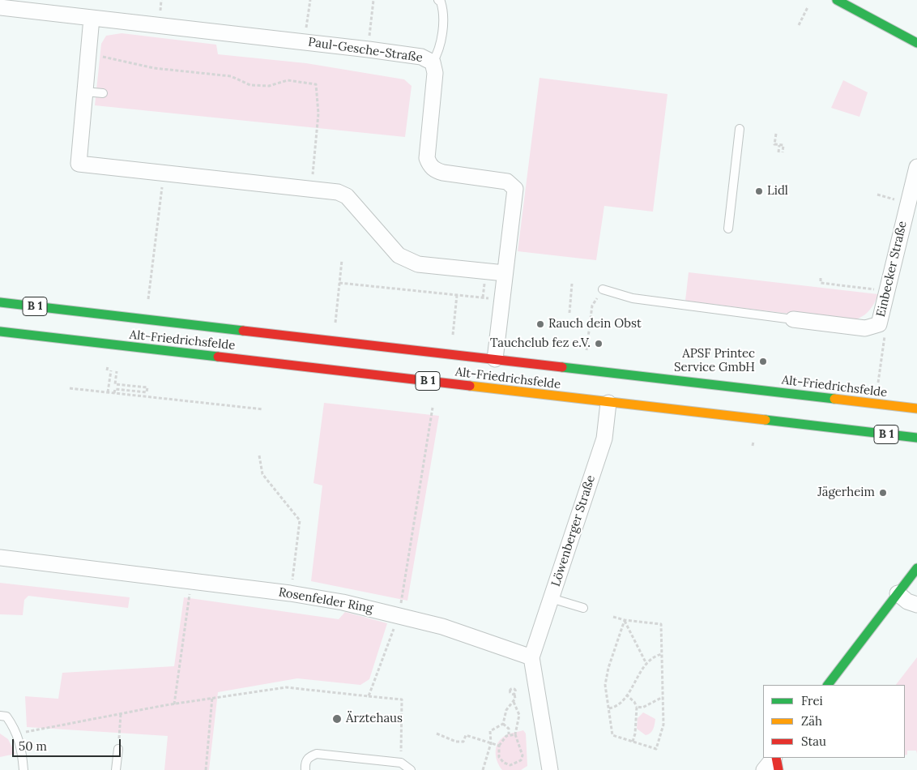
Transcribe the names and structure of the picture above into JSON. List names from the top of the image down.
{
  "streets": {
    "main road": ["B 1", "Alt-Friedrichsfelde"],
    "street": [
      "Paul-Gesche-Straße",
      "Einbecker Straße",
      "Löwenberger Straße",
      "Rosenfelder Ring"
    ]
  },
  "crossings": [
    ["Paul-Gesche-Straße", "Alt-Friedrichsfelde"],
    ["Alt-Friedrichsfelde", "Löwenberger Straße"],
    ["Löwenberger Straße", "Rosenfelder Ring"]
  ],
  "places": [
    "Lidl",
    "Rauch dein Obst",
    "Tauchclub fez e.V.",
    "APSF Printec Service GmbH",
    "Jägerheim",
    "Ärztehaus"
  ],
  "legend": ["Frei", "Zäh", "Stau"],
  "scale_bar": "50 m"
}
